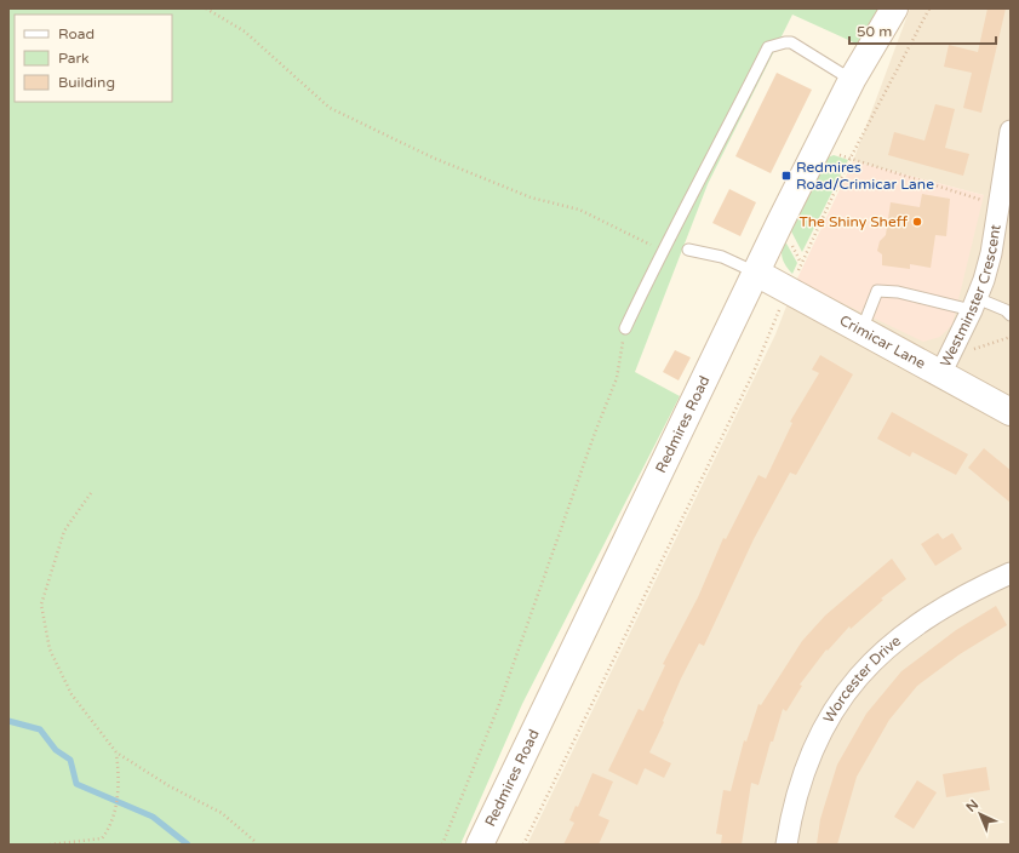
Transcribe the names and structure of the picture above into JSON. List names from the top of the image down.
{
  "streets": {
    "street": [
      "Westminster Crescent",
      "Crimicar Lane",
      "Redmires Road",
      "Worcester Drive"
    ]
  },
  "crossings": [
    ["Westminster Crescent", "Crimicar Lane"],
    ["Crimicar Lane", "Redmires Road"]
  ],
  "places": {
    "transit": ["Redmires Road/Crimicar Lane"],
    "other": ["The Shiny Sheff"]
  },
  "legend": ["Road", "Park", "Building"],
  "scale_bar": "50 m",
  "north": "top left"
}
